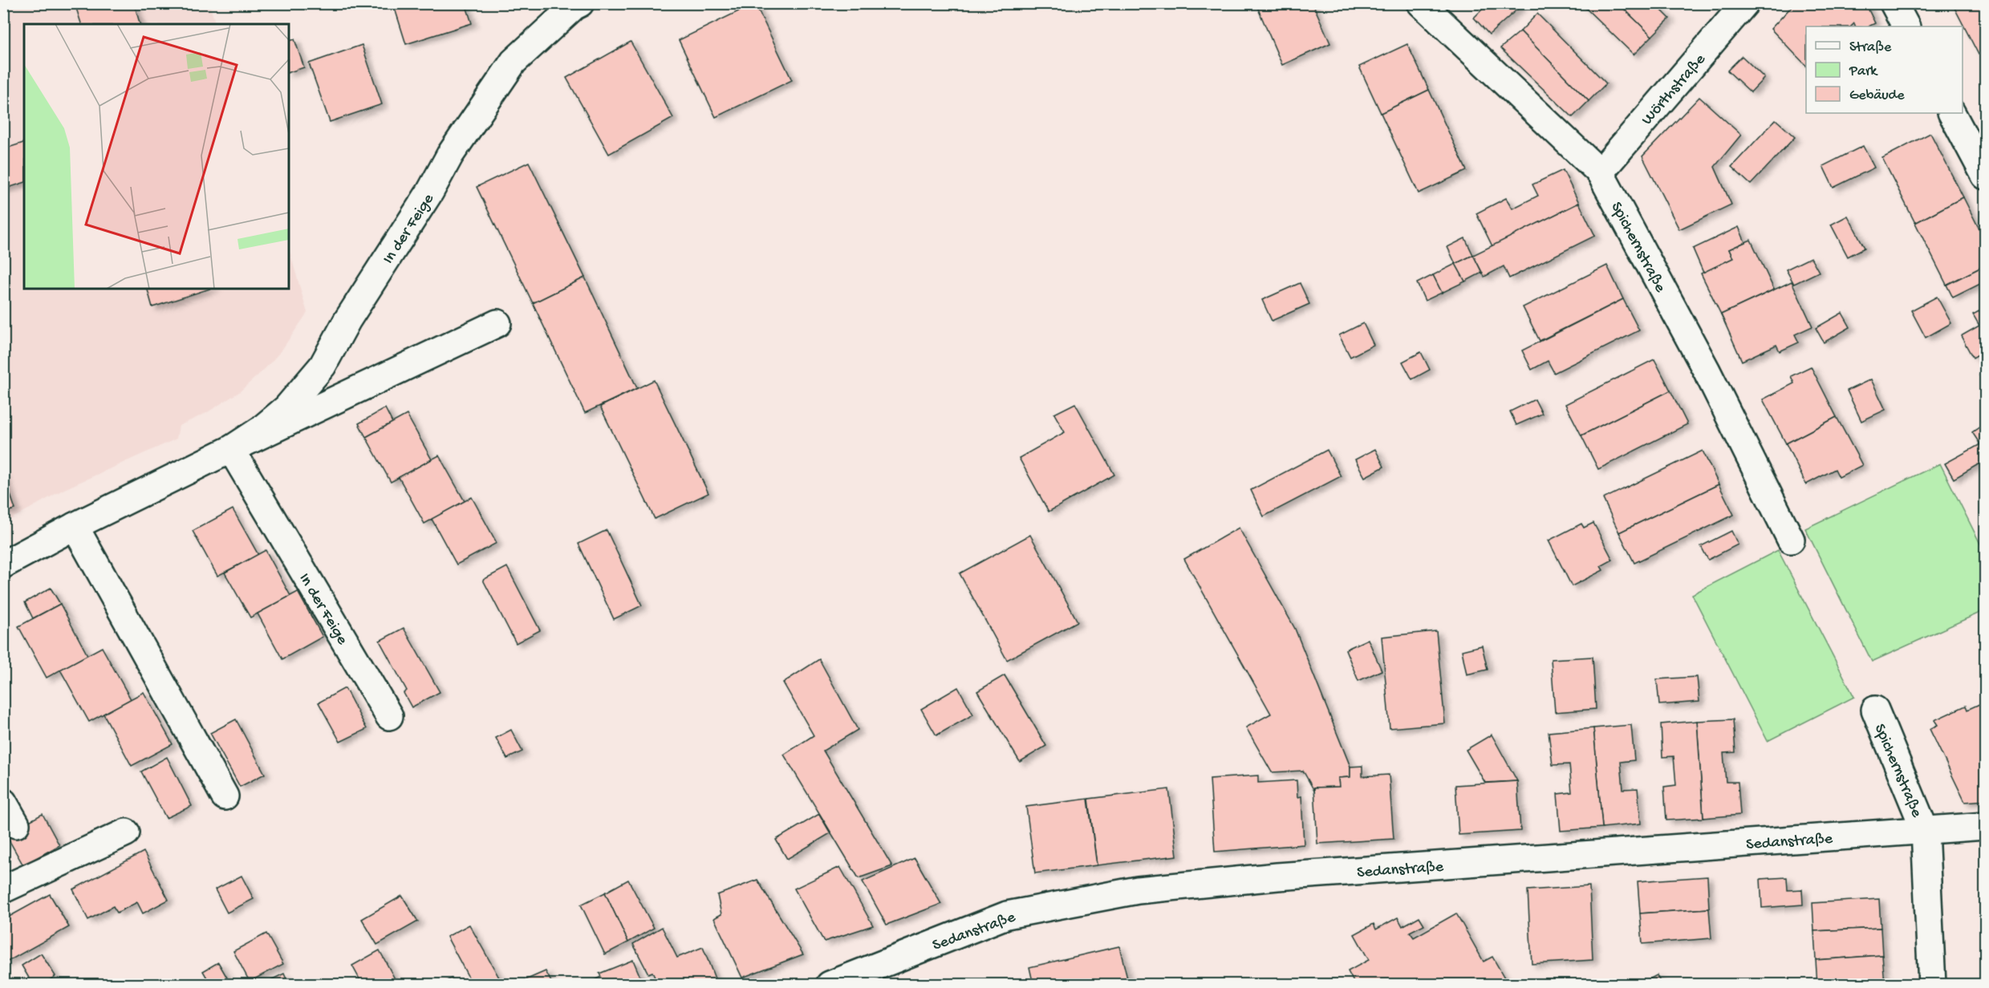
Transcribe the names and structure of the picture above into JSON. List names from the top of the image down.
{
  "streets": {
    "street": [
      "Wörthstraße",
      "In der Feige",
      "Spichernstraße",
      "Sedanstraße"
    ]
  },
  "crossings": [
    ["Wörthstraße", "Spichernstraße"],
    ["Spichernstraße", "Sedanstraße"]
  ],
  "legend": ["Straße", "Park", "Gebäude"]
}
